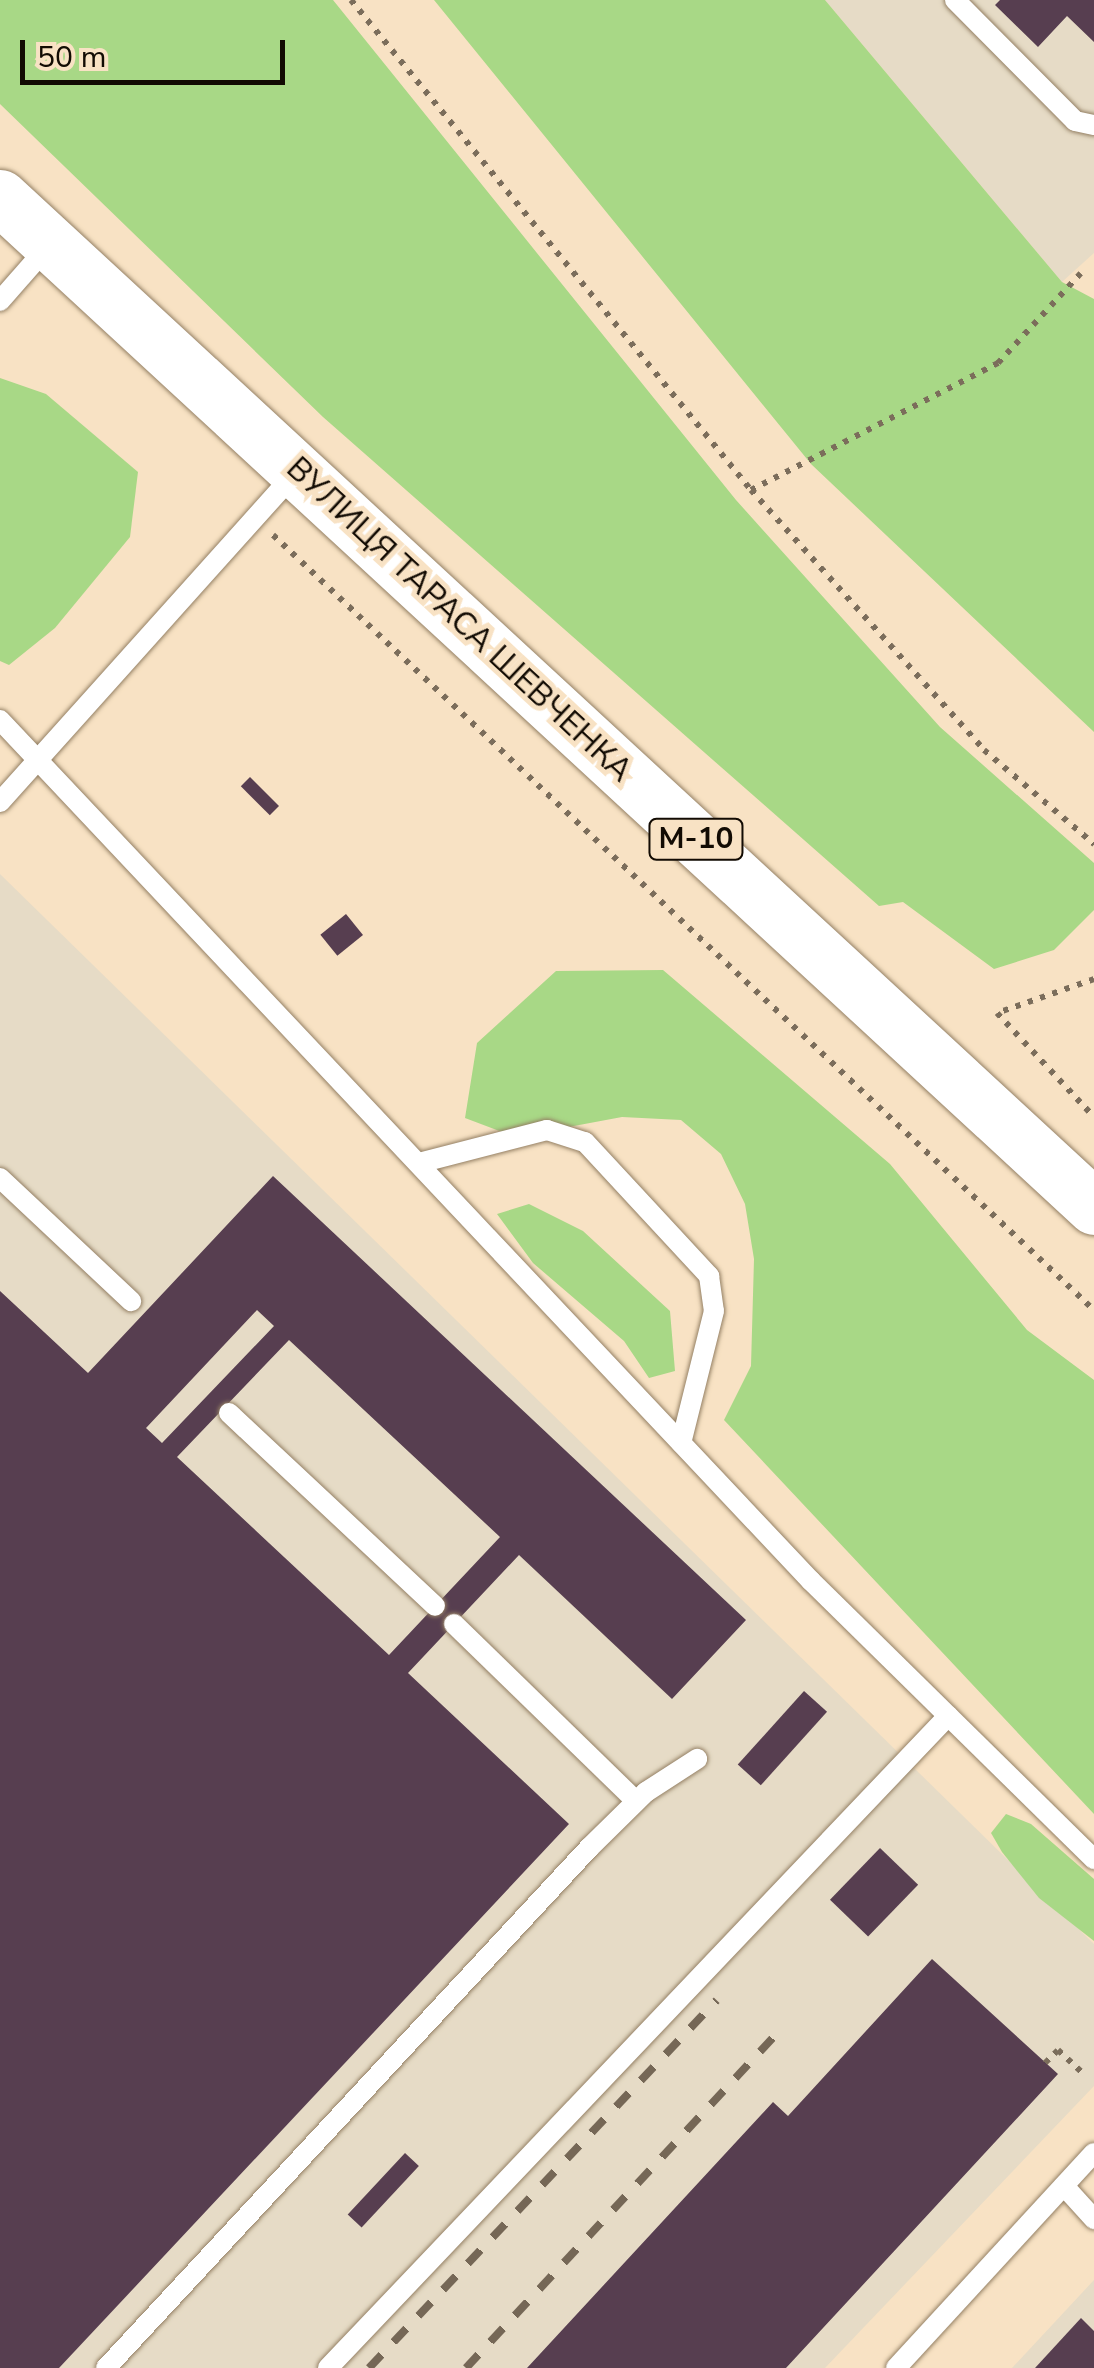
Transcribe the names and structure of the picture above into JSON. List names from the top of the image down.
{
  "streets": {
    "main road": ["ВУЛИЦЯ ТАРАСА ШЕВЧЕНКА", "М-10"]
  },
  "scale_bar": "50 m"
}
